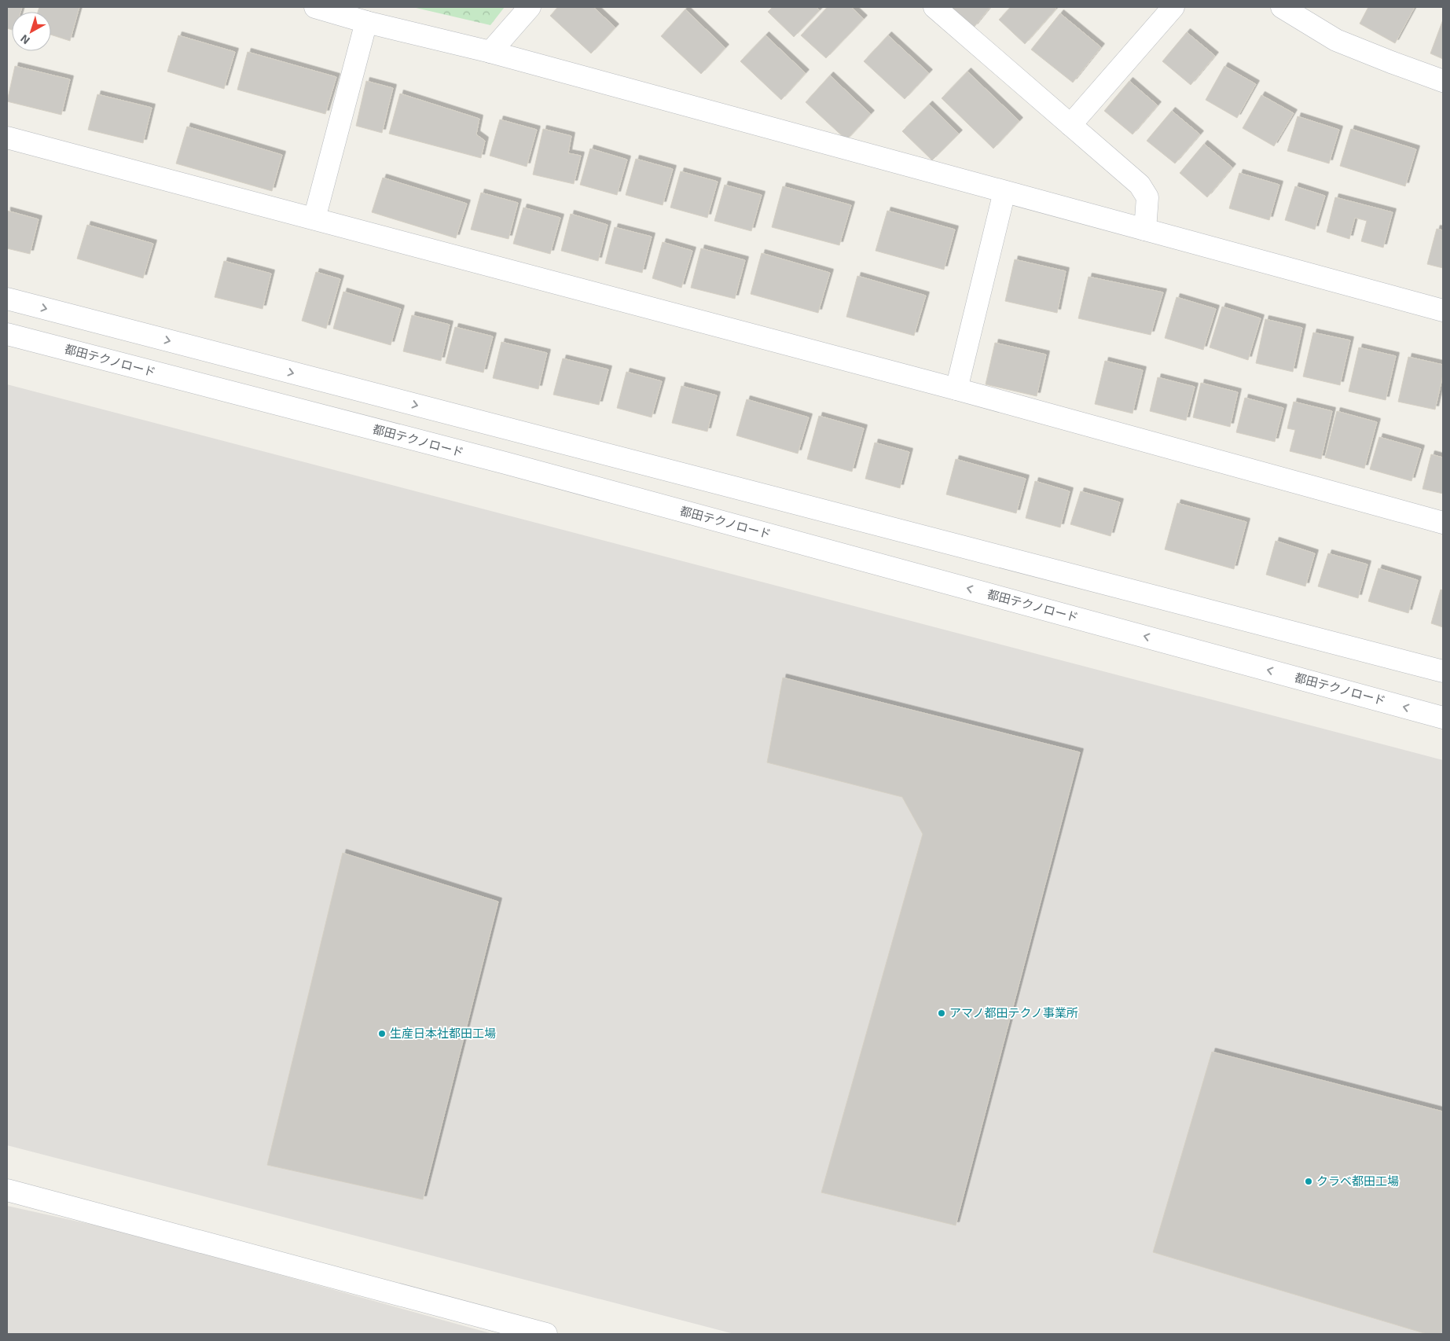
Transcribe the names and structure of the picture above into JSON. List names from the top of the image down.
{
  "streets": {
    "street": ["都田テクノロード"]
  },
  "places": ["アマノ都田テクノ事業所", "生産日本社都田工場", "クラベ都田工場"],
  "north": "bottom left"
}
